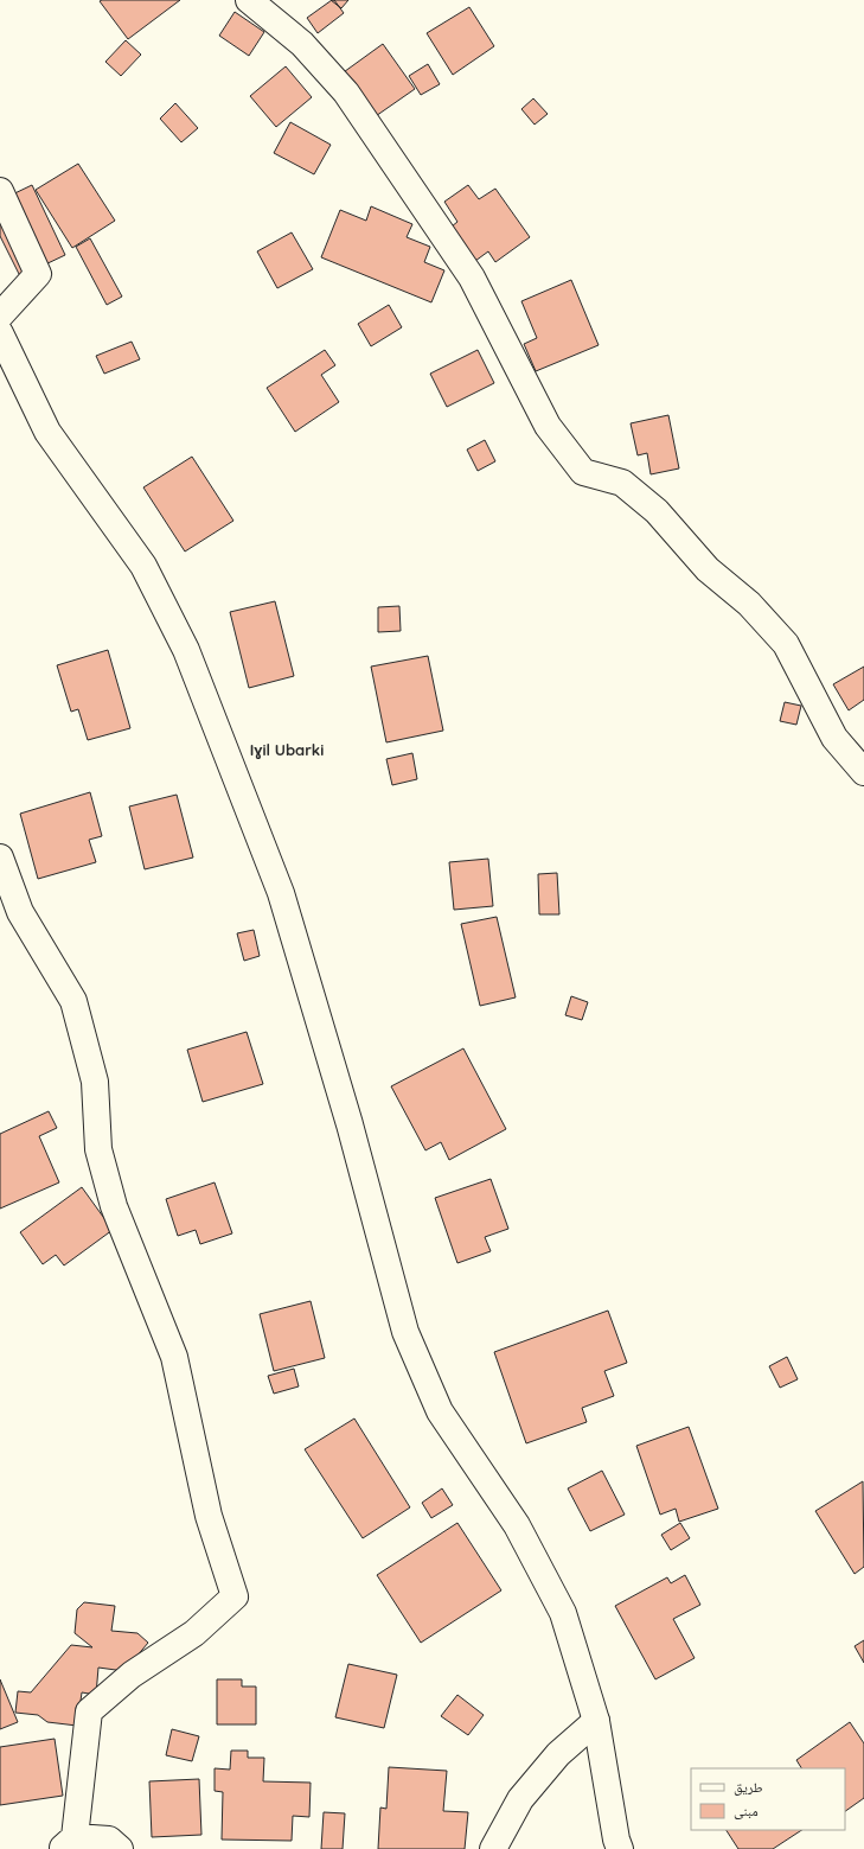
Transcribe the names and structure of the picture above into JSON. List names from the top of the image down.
{
  "districts": ["Iɣil Ubarki"],
  "legend": ["طريق", "مبنى"]
}
